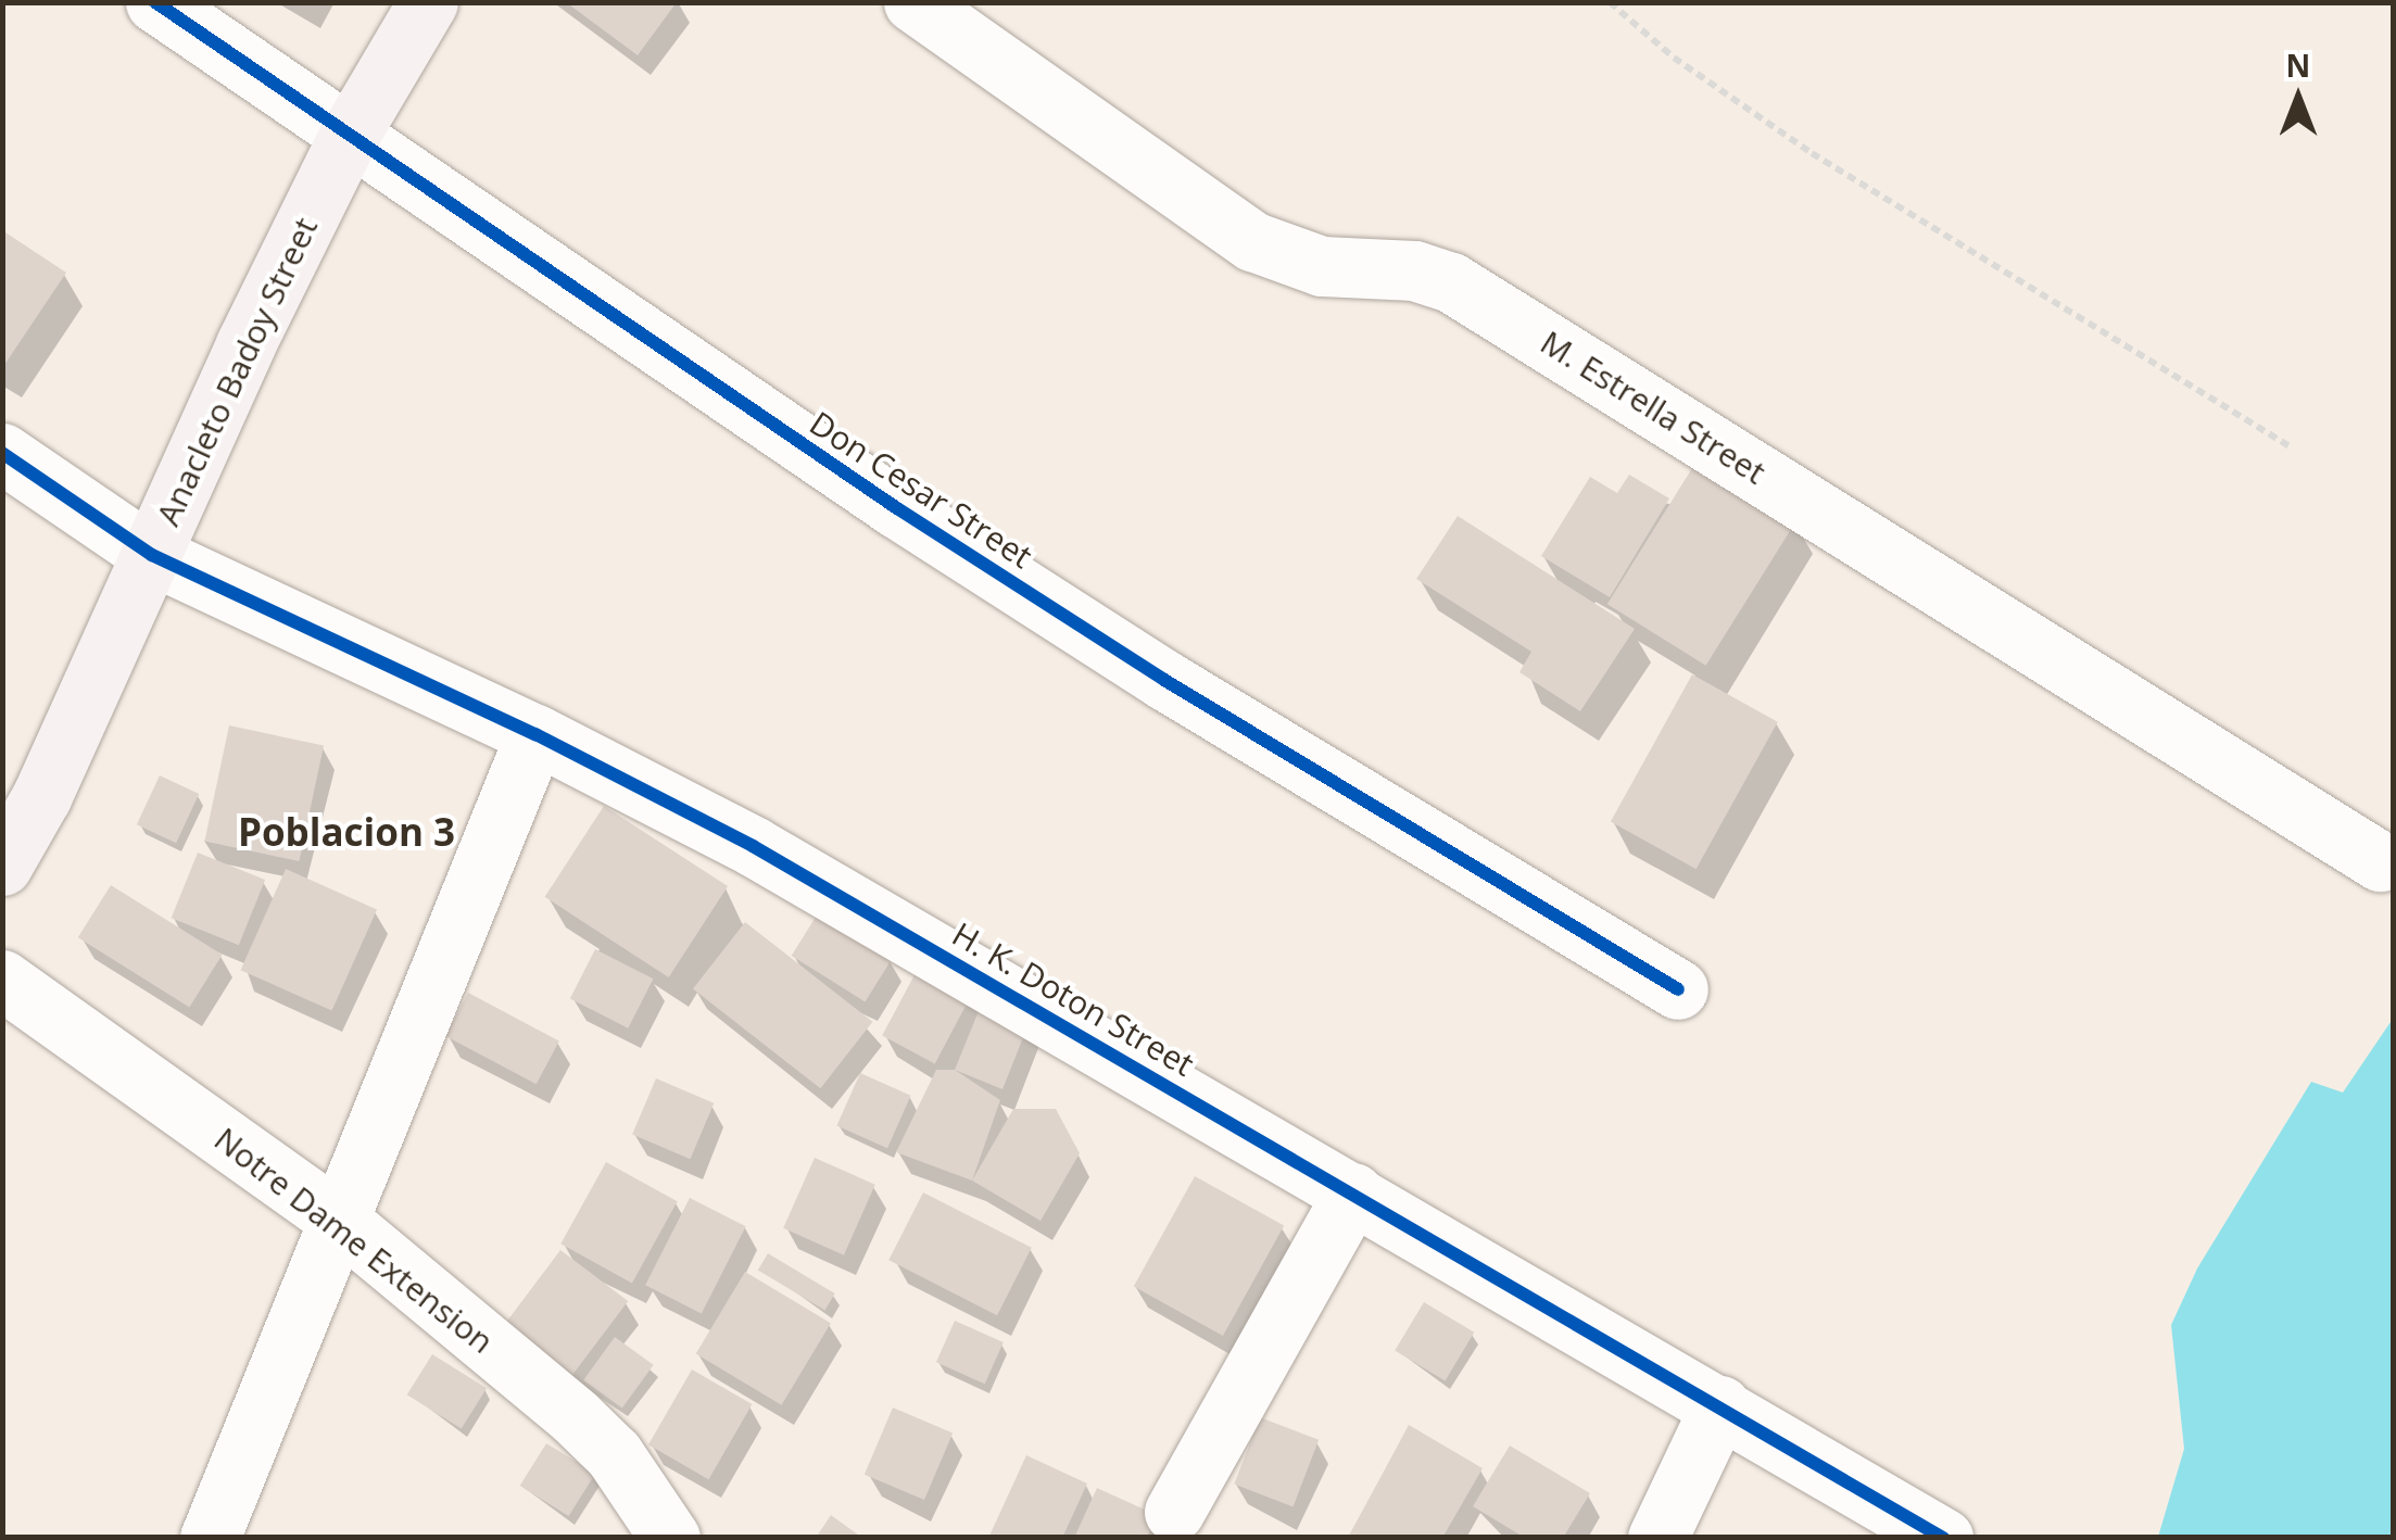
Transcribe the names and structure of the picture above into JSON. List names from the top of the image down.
{
  "streets": {
    "main road": ["Anacleto Badoy Street"],
    "street": [
      "M. Estrella Street",
      "Don Cesar Street",
      "H. K. Doton Street",
      "Notre Dame Extension"
    ]
  },
  "crossings": [
    ["Anacleto Badoy Street", "Don Cesar Street"],
    ["Anacleto Badoy Street", "H. K. Doton Street"]
  ],
  "districts": ["Poblacion 3"],
  "north": "top"
}
